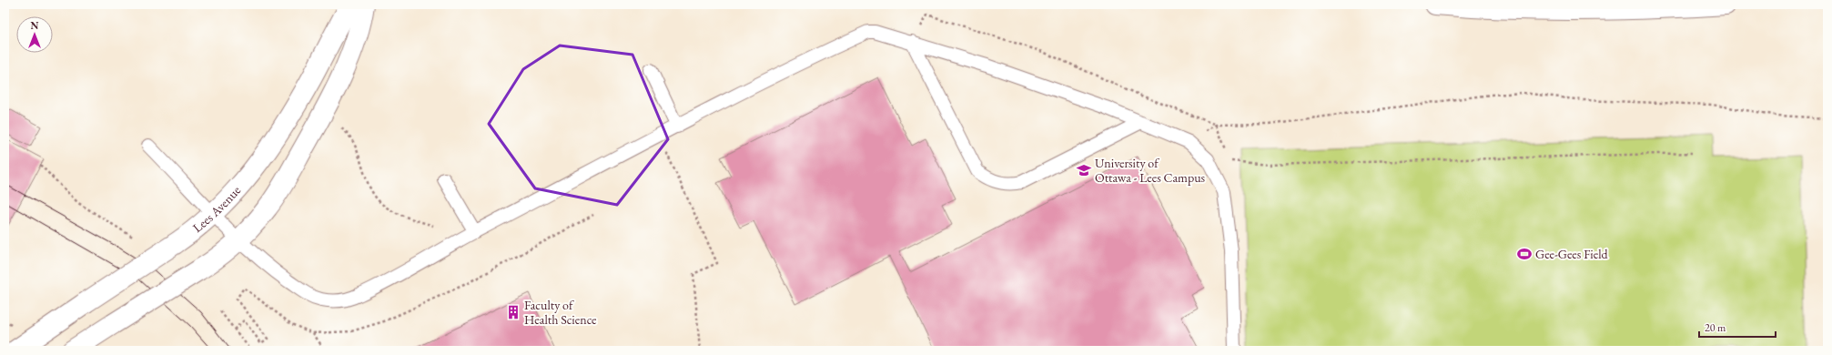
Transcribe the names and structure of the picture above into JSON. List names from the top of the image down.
{
  "streets": {
    "main road": ["Lees Avenue"]
  },
  "places": {
    "school or university": ["University of Ottawa - Lees Campus"],
    "sports": ["Gee-Gees Field"],
    "building": ["Faculty of Health Science"]
  },
  "scale_bar": "20 m",
  "north": "top"
}
